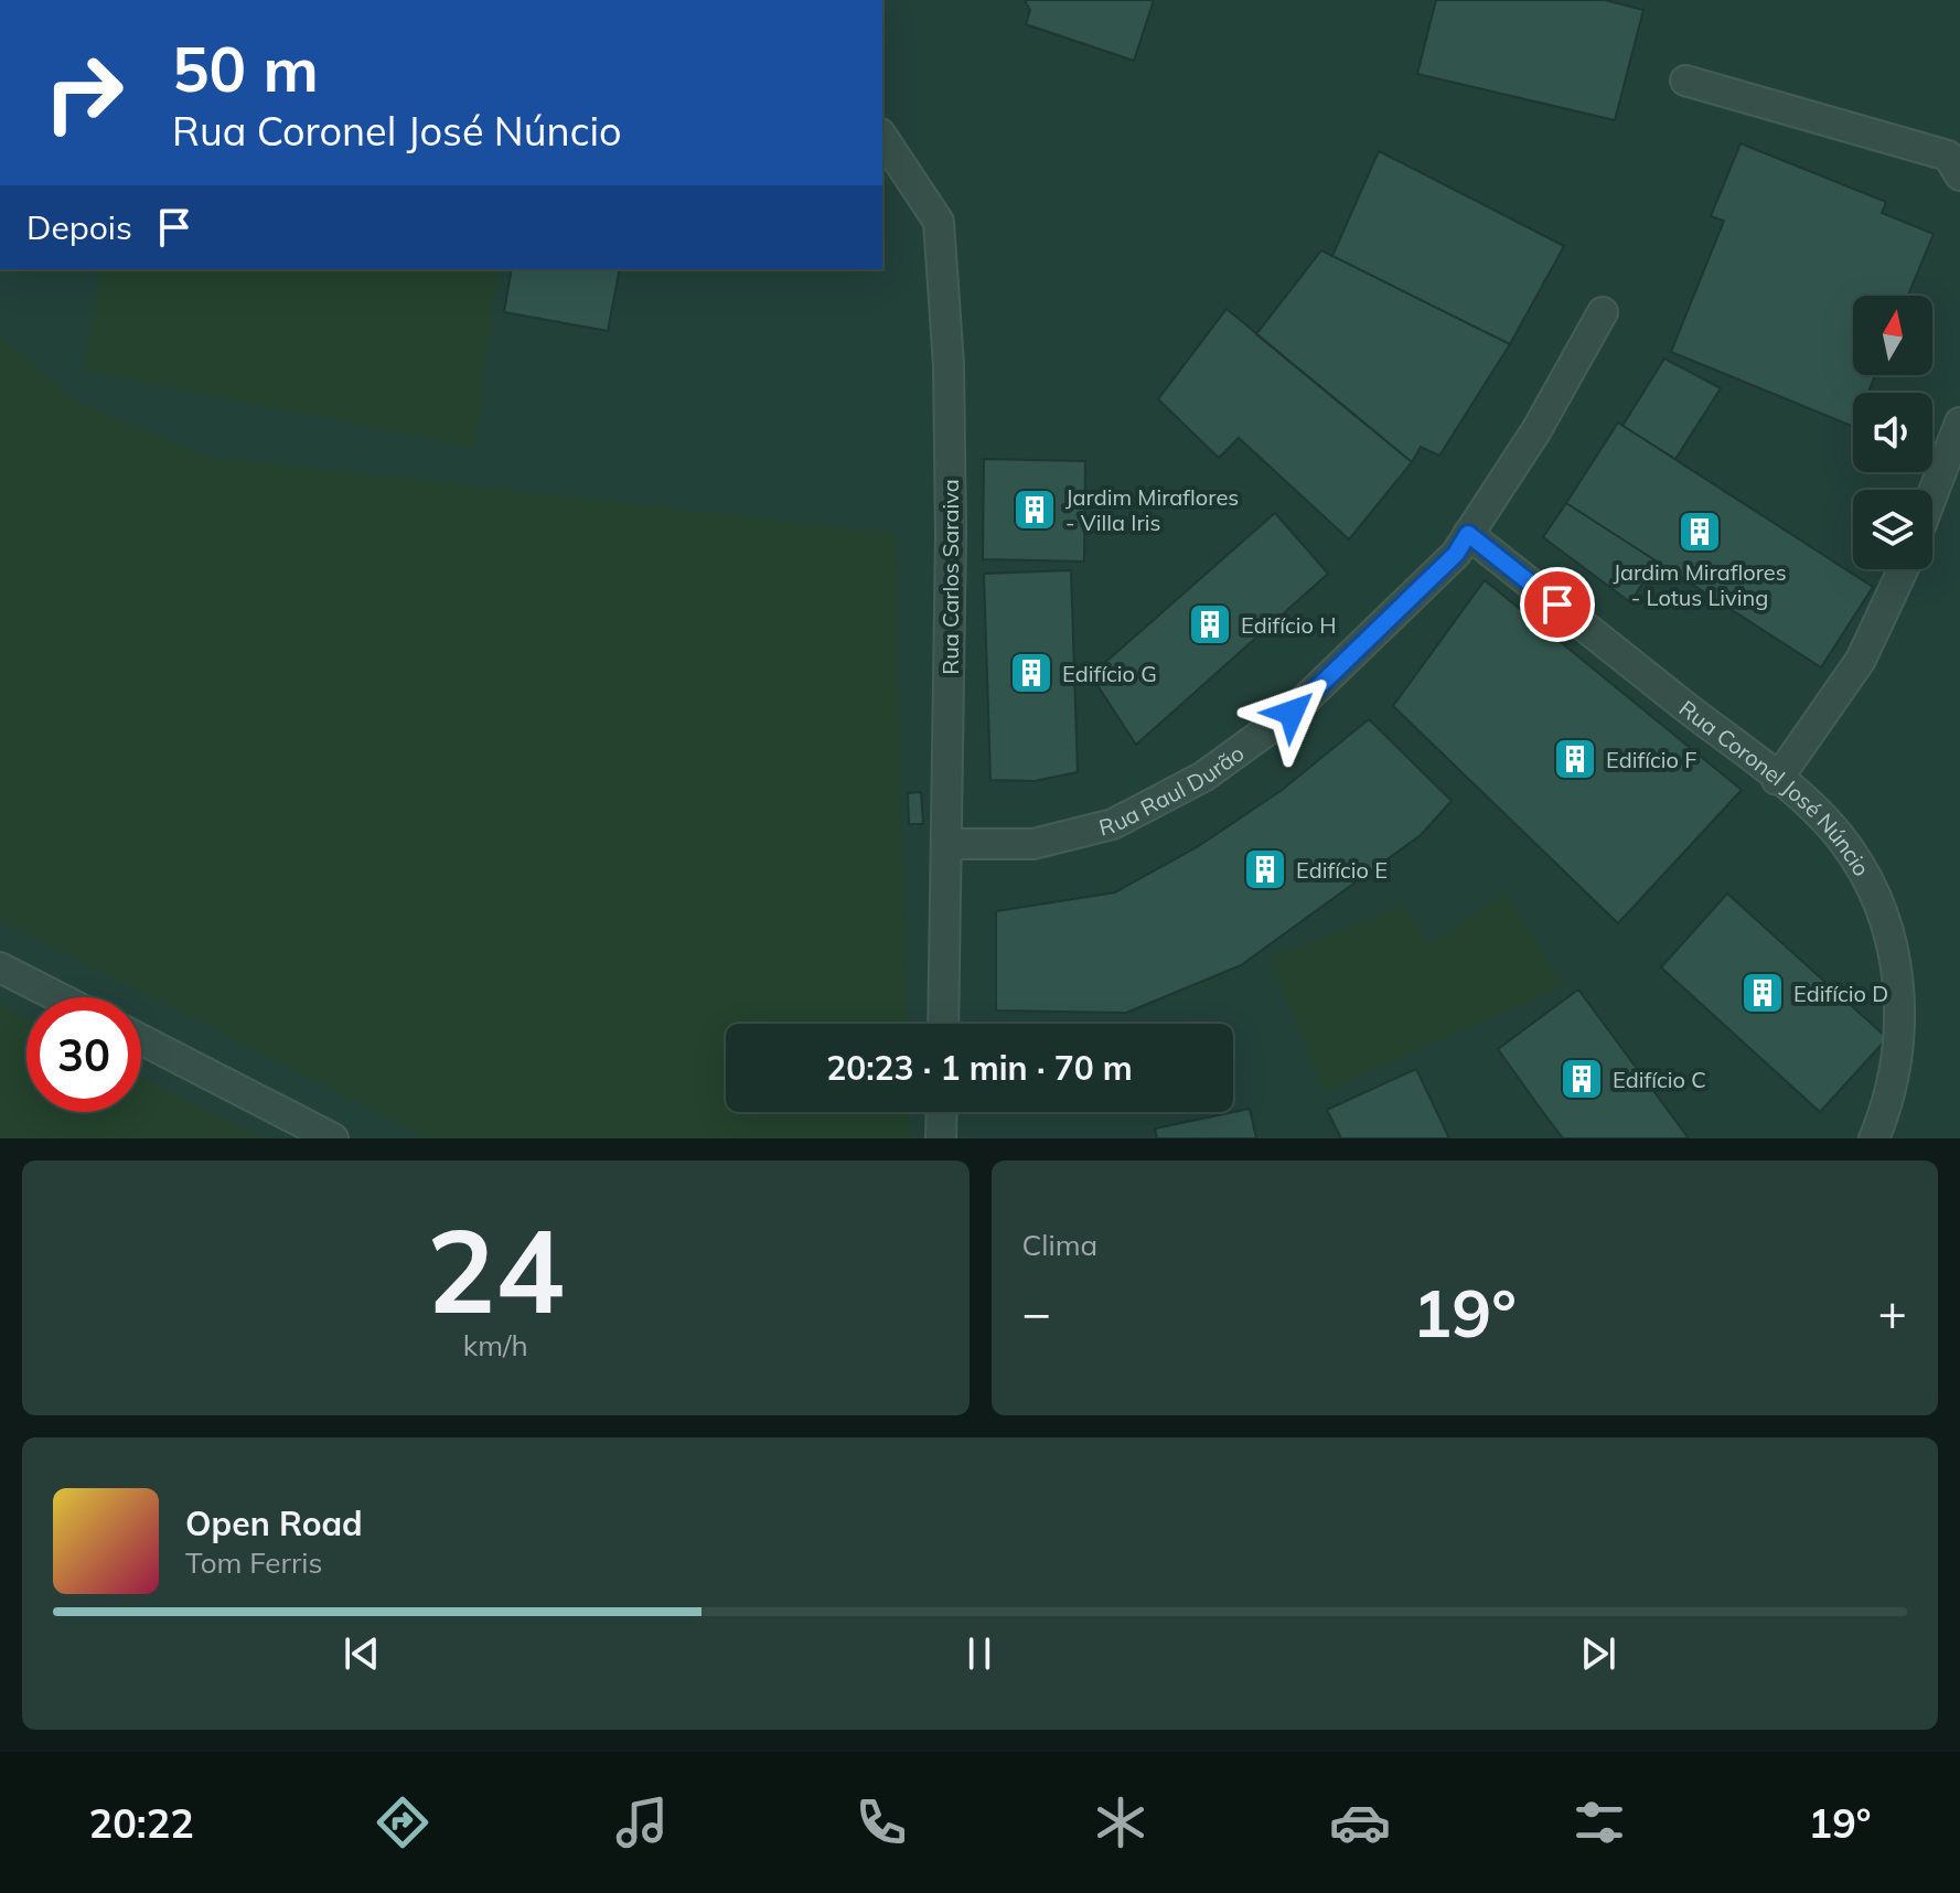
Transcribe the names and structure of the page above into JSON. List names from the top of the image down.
{
  "streets": {
    "street": ["Rua Carlos Saraiva", "Rua Raul Durão", "Rua Coronel José Núncio"]
  },
  "crossings": [
    ["Rua Carlos Saraiva", "Rua Raul Durão"],
    ["Rua Raul Durão", "Rua Coronel José Núncio"]
  ],
  "places": {
    "building": [
      "Jardim Miraflores - Villa Iris",
      "Jardim Miraflores - Lotus Living",
      "Edifício H",
      "Edifício G",
      "Edifício F",
      "Edifício E",
      "Edifício D",
      "Edifício C"
    ]
  },
  "north": "top",
  "page": {
    "turn": ["50 m", "Rua Coronel José Núncio"],
    "then": "Depois",
    "limit": "30",
    "trip": "20:23 · 1 min · 70 m",
    "tile": [
      ["24", "km/h"],
      "Clima"
    ],
    "heat": ["−", "19°", "+"],
    "song": ["Open Road", "Tom Ferris"],
    "tabs": ["20:22", "19°"]
  }
}
